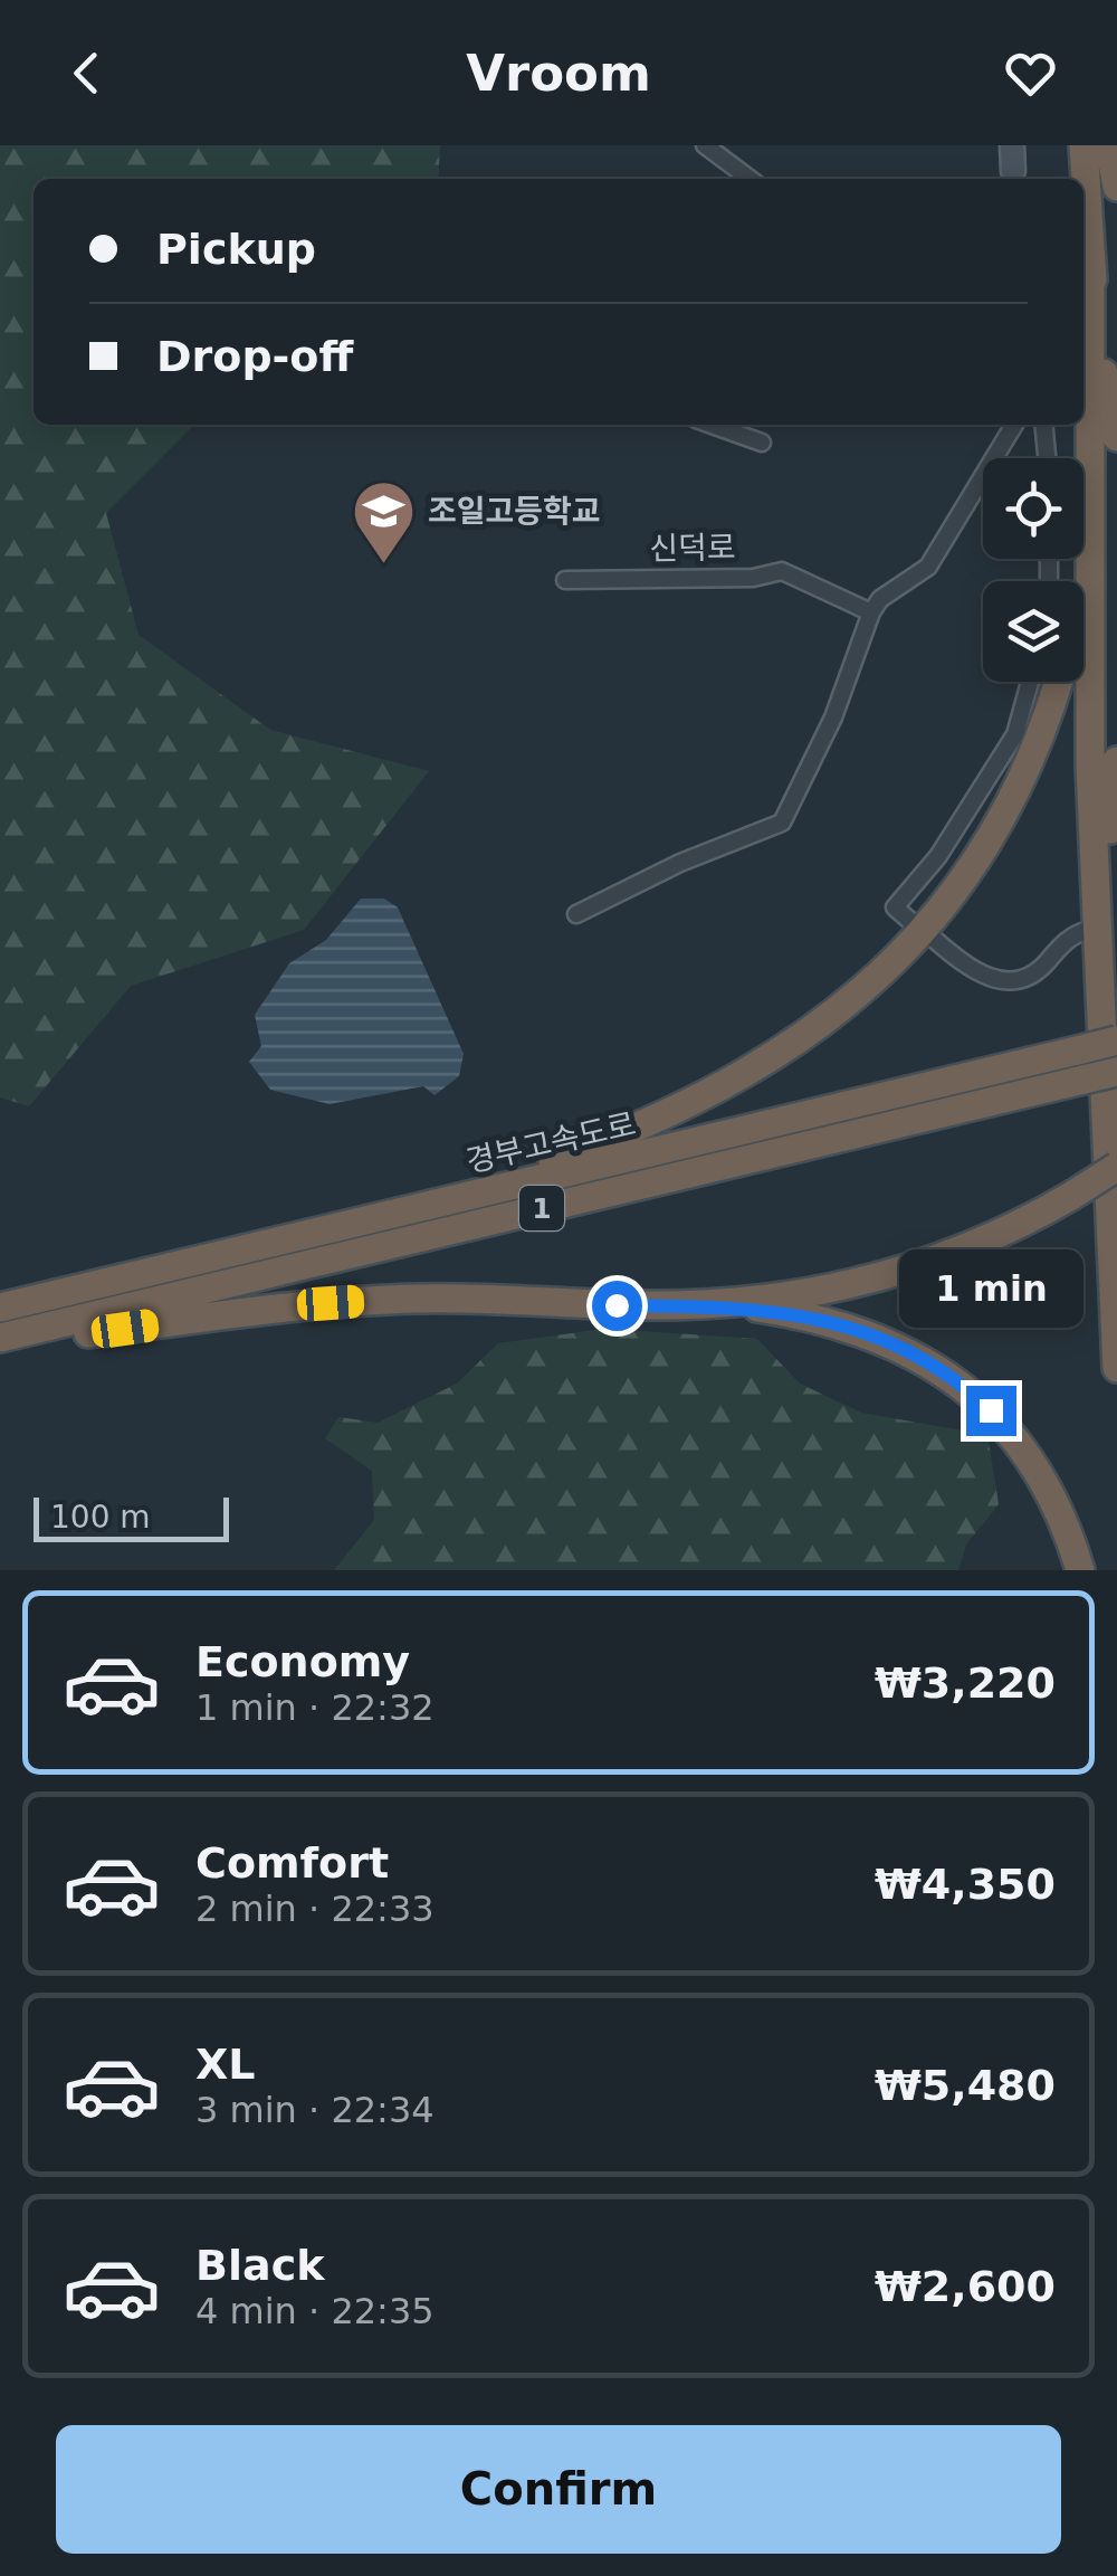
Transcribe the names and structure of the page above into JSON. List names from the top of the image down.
{
  "streets": {
    "highway": ["경부고속도로", "1"],
    "street": ["신덕로"]
  },
  "places": {
    "school or university": ["조일고등학교"]
  },
  "scale_bar": "100 m",
  "page": {
    "header": "Vroom",
    "banner": ["Pickup", "Drop-off"],
    "bubble": "1 min",
    "scale": "100 m",
    "list": [
      {
        "name": "Economy",
        "note": "1 min · 22:32",
        "value": "₩3,220"
      },
      {
        "name": "Comfort",
        "note": "2 min · 22:33",
        "value": "₩4,350"
      },
      {
        "name": "XL",
        "note": "3 min · 22:34",
        "value": "₩5,480"
      },
      {
        "name": "Black",
        "note": "4 min · 22:35",
        "value": "₩2,600"
      }
    ],
    "buttons": "Confirm"
  }
}
